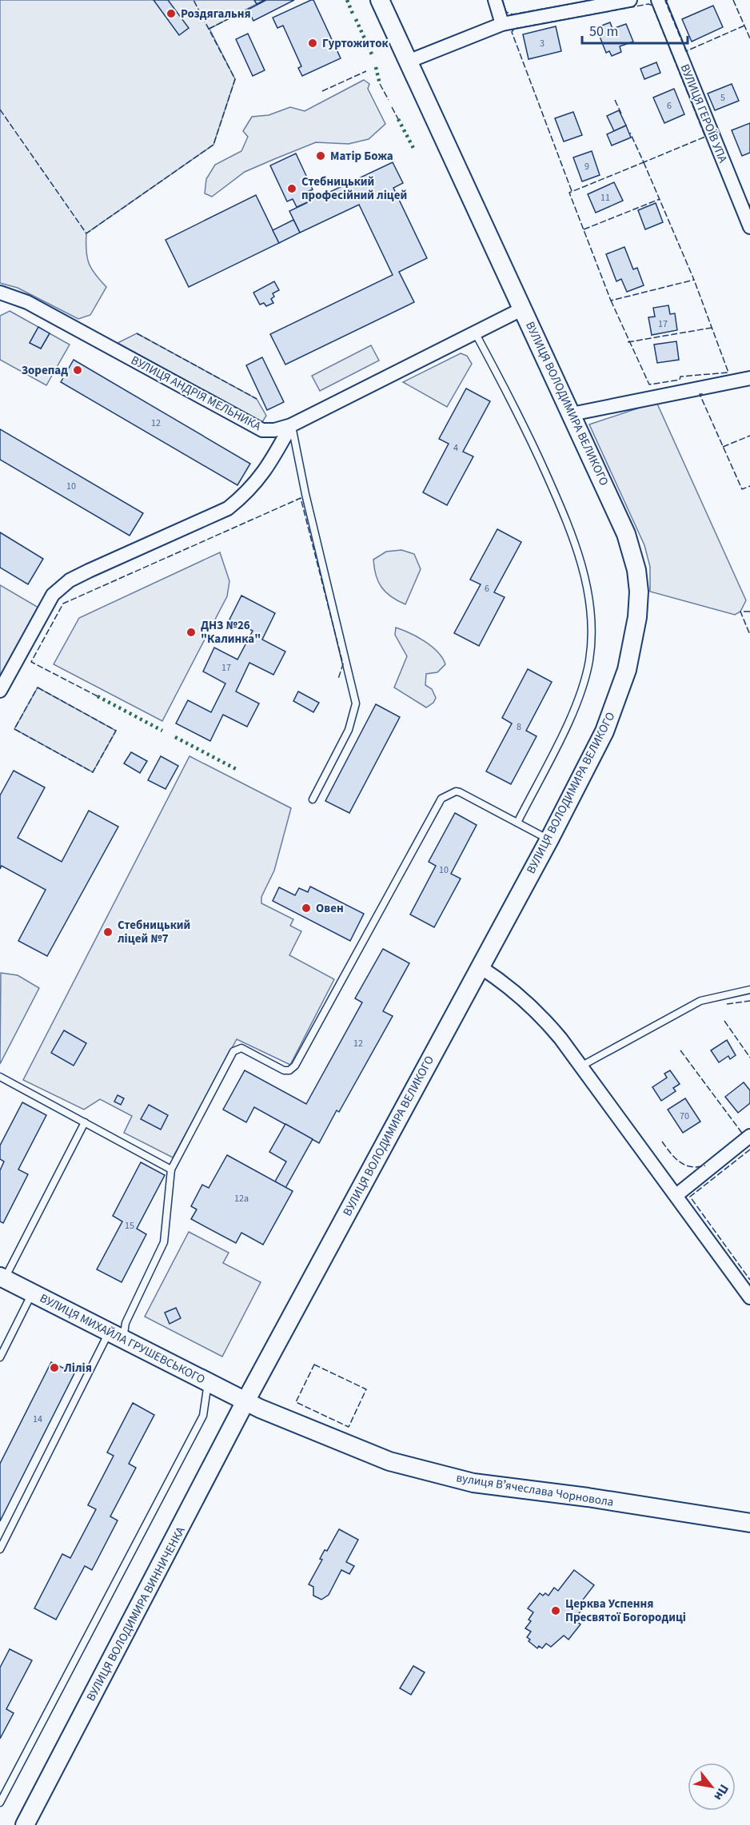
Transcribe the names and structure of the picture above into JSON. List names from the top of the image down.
{
  "streets": {
    "street": [
      "ВУЛИЦЯ ГЕРОЇВ УПА",
      "ВУЛИЦЯ АНДРІЯ МЕЛЬНИКА",
      "ВУЛИЦЯ ВОЛОДИМИРА ВЕЛИКОГО",
      "ВУЛИЦЯ МИХАЙЛА ГРУШЕВСЬКОГО",
      "вулиця Вʼячеслава Чорновола",
      "ВУЛИЦЯ ВОЛОДИМИРА ВИННИЧЕНКА"
    ]
  },
  "crossings": [
    ["ВУЛИЦЯ АНДРІЯ МЕЛЬНИКА", "ВУЛИЦЯ ВОЛОДИМИРА ВЕЛИКОГО"],
    ["ВУЛИЦЯ ВОЛОДИМИРА ВЕЛИКОГО", "ВУЛИЦЯ МИХАЙЛА ГРУШЕВСЬКОГО"],
    ["ВУЛИЦЯ ВОЛОДИМИРА ВЕЛИКОГО", "вулиця Вʼячеслава Чорновола"],
    ["ВУЛИЦЯ ВОЛОДИМИРА ВЕЛИКОГО", "ВУЛИЦЯ ВОЛОДИМИРА ВИННИЧЕНКА"],
    ["ВУЛИЦЯ МИХАЙЛА ГРУШЕВСЬКОГО", "вулиця Вʼячеслава Чорновола"],
    ["ВУЛИЦЯ МИХАЙЛА ГРУШЕВСЬКОГО", "ВУЛИЦЯ ВОЛОДИМИРА ВИННИЧЕНКА"],
    ["вулиця Вʼячеслава Чорновола", "ВУЛИЦЯ ВОЛОДИМИРА ВИННИЧЕНКА"]
  ],
  "places": [
    "Роздягальня",
    "Гуртожиток",
    "Матір Божа",
    "Стебницький професійний ліцей",
    "Зорепад",
    "ДНЗ №26 \"Калинка\"",
    "Овен",
    "Стебницький ліцей №7",
    "Лілія",
    "Церква Успення Пресвятої Богородиці"
  ],
  "house_numbers": [
    "3",
    "5",
    "6",
    "9",
    "11",
    "17",
    "12",
    "4",
    "10",
    "6",
    "17",
    "8",
    "10",
    "12",
    "70",
    "12а",
    "15",
    "14"
  ],
  "scale_bar": "50 m",
  "north": "bottom right"
}
